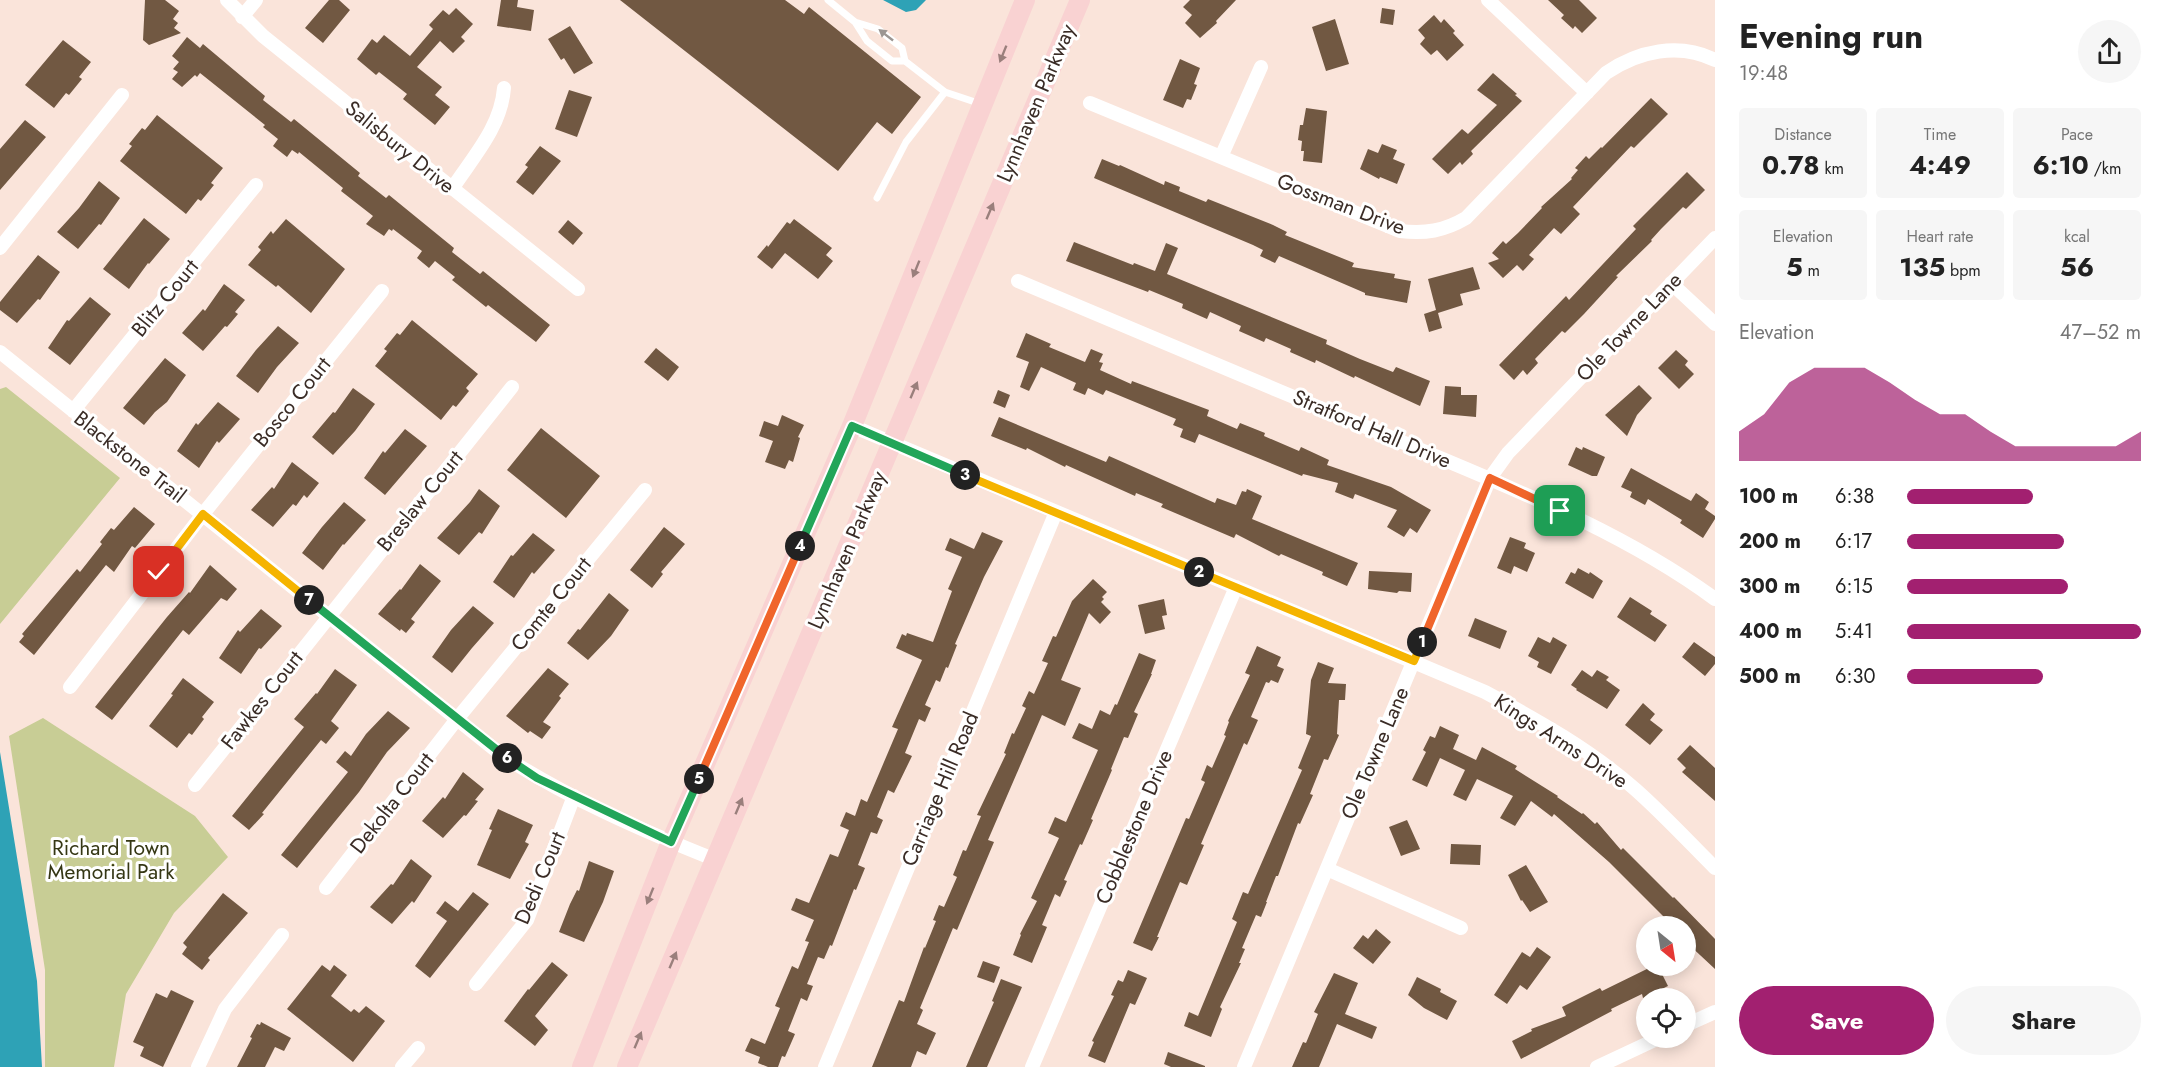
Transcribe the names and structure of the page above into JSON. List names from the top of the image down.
{
  "streets": {
    "main road": ["Lynnhaven Parkway"],
    "street": [
      "Salisbury Drive",
      "Gossman Drive",
      "Blitz Court",
      "Ole Towne Lane",
      "Bosco Court",
      "Stratford Hall Drive",
      "Blackstone Trail",
      "Breslaw Court",
      "Comte Court",
      "Fawkes Court",
      "Kings Arms Drive",
      "Carriage Hill Road",
      "Dekolta Court",
      "Cobblestone Drive",
      "Dedi Court"
    ]
  },
  "crossings": [
    ["Lynnhaven Parkway", "Blackstone Trail"],
    ["Lynnhaven Parkway", "Kings Arms Drive"],
    ["Blitz Court", "Blackstone Trail"],
    ["Ole Towne Lane", "Stratford Hall Drive"],
    ["Ole Towne Lane", "Kings Arms Drive"],
    ["Bosco Court", "Blackstone Trail"],
    ["Blackstone Trail", "Breslaw Court"],
    ["Blackstone Trail", "Comte Court"],
    ["Blackstone Trail", "Fawkes Court"],
    ["Blackstone Trail", "Dekolta Court"],
    ["Blackstone Trail", "Dedi Court"],
    ["Breslaw Court", "Fawkes Court"],
    ["Comte Court", "Dekolta Court"],
    ["Kings Arms Drive", "Carriage Hill Road"],
    ["Kings Arms Drive", "Cobblestone Drive"]
  ],
  "parks": ["Richard Town Memorial Park"],
  "north": "bottom right",
  "page": {
    "heading": ["Evening run", "19:48"],
    "stats": [
      ["Distance", "0.78 km"],
      ["Time", "4:49"],
      ["Pace", "6:10 /km"],
      ["Elevation", "5 m"],
      ["Heart rate", "135 bpm"],
      ["kcal", "56"]
    ],
    "chart": ["Elevation", "47–52 m"],
    "pins": [
      "3",
      "4",
      "2",
      "7",
      "1",
      "6",
      "5"
    ],
    "list": [
      {
        "name": "100 m",
        "note": "6:38"
      },
      {
        "name": "200 m",
        "note": "6:17"
      },
      {
        "name": "300 m",
        "note": "6:15"
      },
      {
        "name": "400 m",
        "note": "5:41"
      },
      {
        "name": "500 m",
        "note": "6:30"
      }
    ],
    "buttons": ["Save", "Share"]
  }
}
